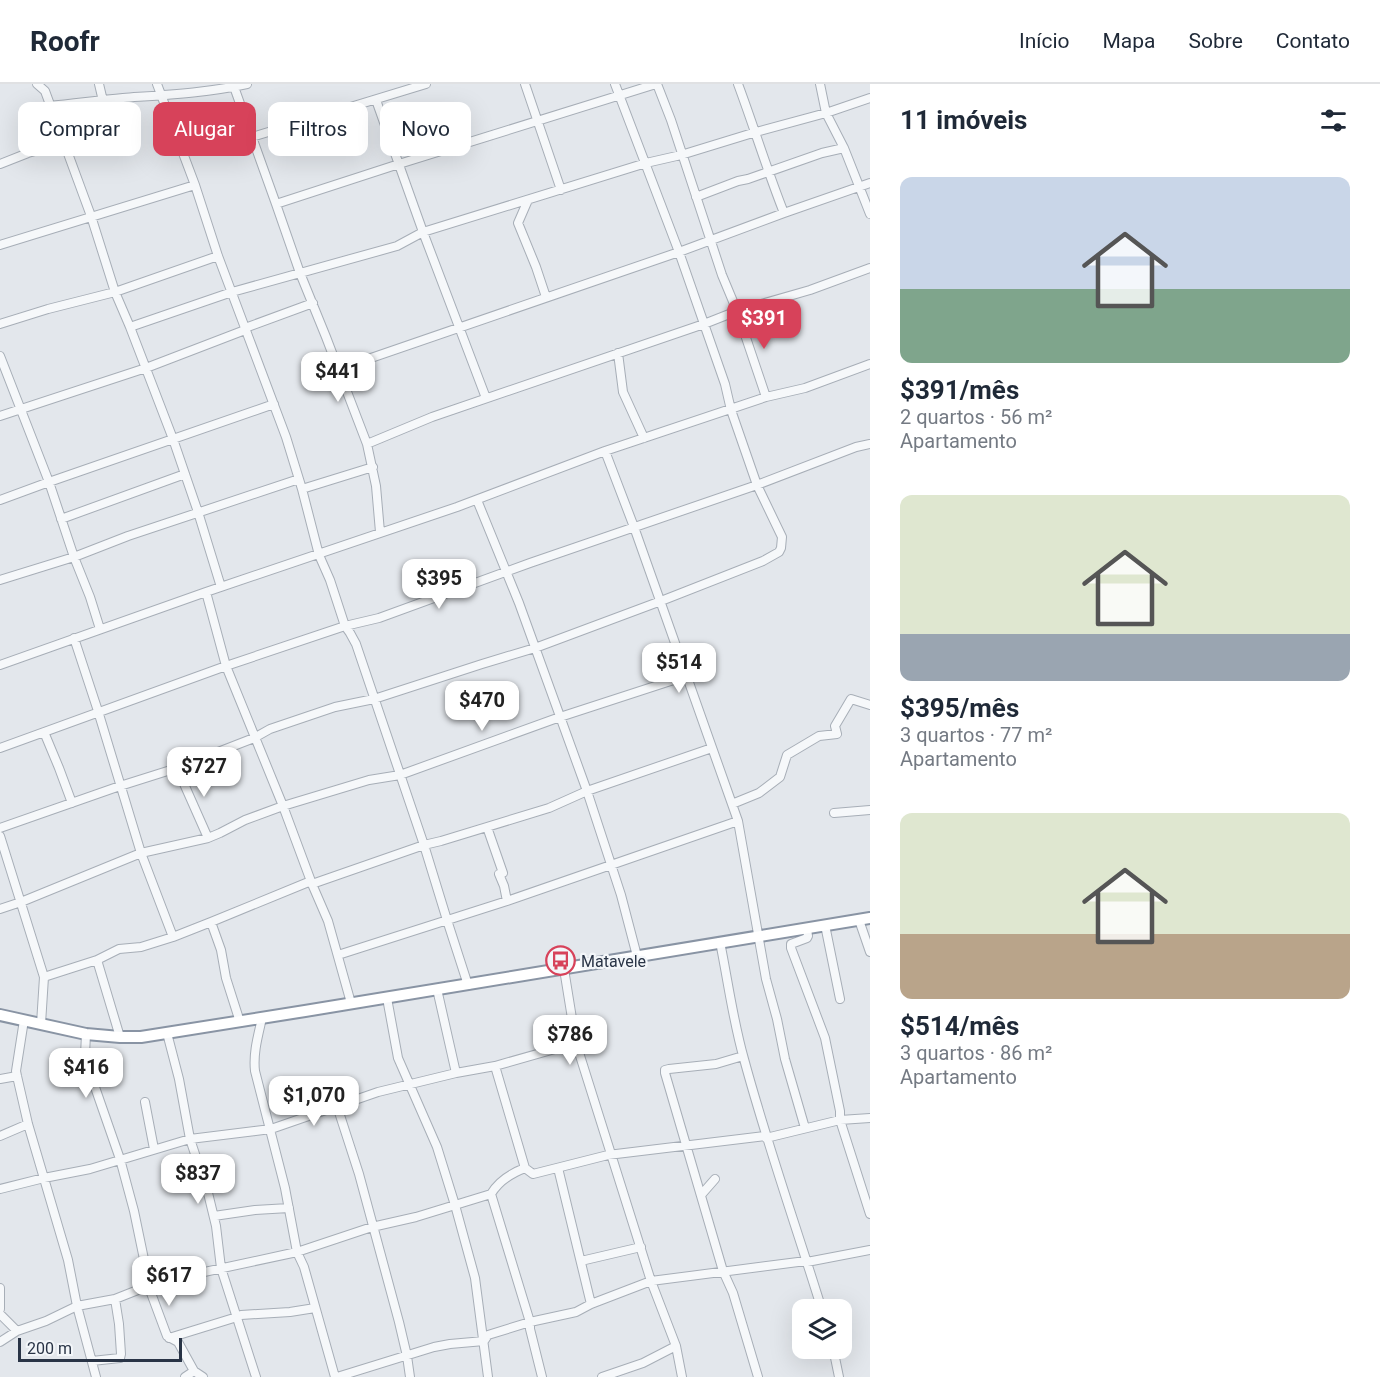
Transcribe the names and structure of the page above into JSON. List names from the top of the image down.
{
  "places": {
    "bus stop": ["Matavele"]
  },
  "scale_bar": "200 m",
  "page": {
    "header": "Roofr",
    "nav": [
      "Início",
      "Mapa",
      "Sobre",
      "Contato"
    ],
    "heading": "11 imóveis",
    "chip": [
      "Comprar",
      "Alugar",
      "Filtros",
      "Novo"
    ],
    "list": [
      {
        "name": "$391/mês",
        "note": "2 quartos · 56 m² · Apartamento"
      },
      {
        "name": "$395/mês",
        "note": "3 quartos · 77 m² · Apartamento"
      },
      {
        "name": "$514/mês",
        "note": "3 quartos · 86 m² · Apartamento"
      }
    ],
    "price": [
      "$391",
      "$441",
      "$395",
      "$514",
      "$470",
      "$727",
      "$786",
      "$416",
      "$1,070",
      "$837",
      "$617"
    ],
    "scale": "200 m"
  }
}
